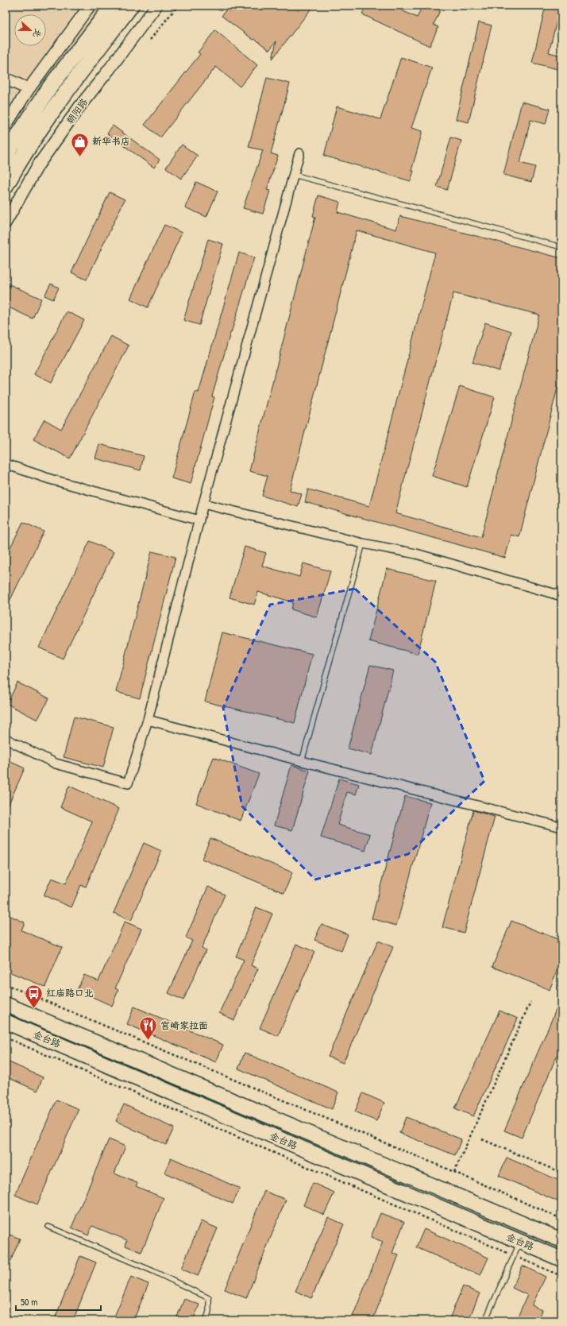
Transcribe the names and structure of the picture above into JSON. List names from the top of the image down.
{
  "streets": {
    "main road": ["金台路"],
    "street": ["朝阳路"]
  },
  "places": {
    "shop": ["新华书店"],
    "bus stop": ["红庙路口北"],
    "restaurant": ["宫崎家拉面"]
  },
  "scale_bar": "50 m",
  "north": "right"
}
